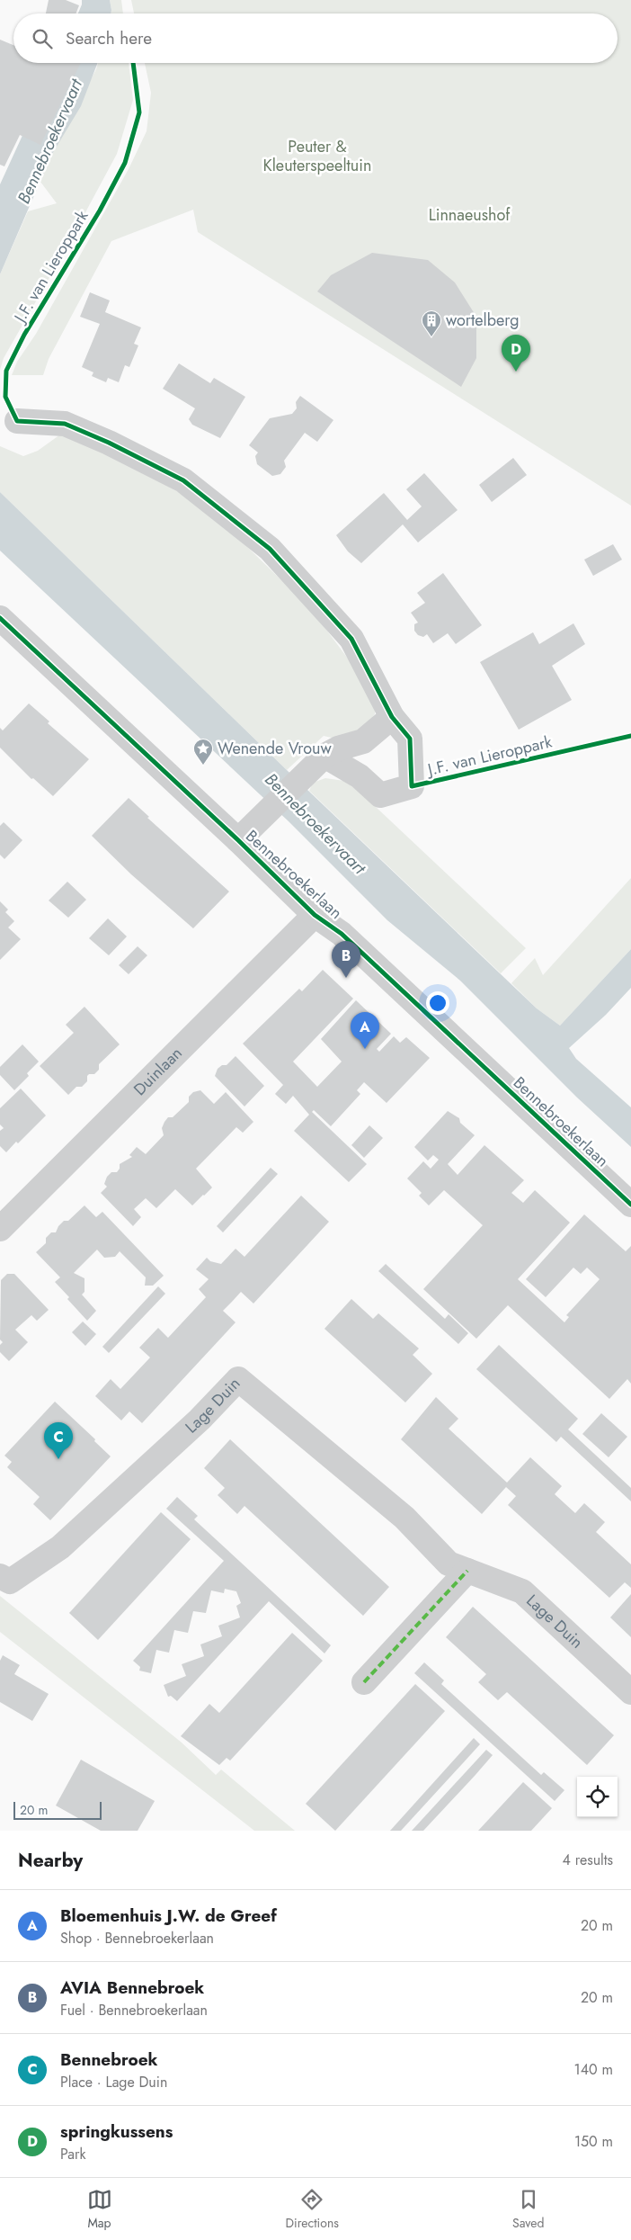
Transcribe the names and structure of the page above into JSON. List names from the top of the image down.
{
  "streets": {
    "street": [
      "J.F. van Lieroppark",
      "Bennebroekerlaan",
      "Duinlaan",
      "Lage Duin"
    ]
  },
  "crossings": [
    ["Bennebroekerlaan", "Duinlaan"]
  ],
  "water": ["Bennebroekervaart"],
  "parks": ["Peuter & Kleuterspeeltuin", "Linnaeushof"],
  "places": {
    "building": ["wortelberg"],
    "place": ["Wenende Vrouw"]
  },
  "scale_bar": "20 m",
  "page": {
    "search": "Search here",
    "pins": [
      "D",
      "B",
      "A",
      "C"
    ],
    "scale": "20 m",
    "heading": ["Nearby", "4 results"],
    "list": [
      {
        "mark": "A",
        "name": "Bloemenhuis J.W. de Greef",
        "note": "Shop · Bennebroekerlaan",
        "value": "20 m"
      },
      {
        "mark": "B",
        "name": "AVIA Bennebroek",
        "note": "Fuel · Bennebroekerlaan",
        "value": "20 m"
      },
      {
        "mark": "C",
        "name": "Bennebroek",
        "note": "Place · Lage Duin",
        "value": "140 m"
      },
      {
        "mark": "D",
        "name": "springkussens",
        "note": "Park",
        "value": "150 m"
      }
    ],
    "nav": ["Map", "Directions", "Saved"]
  }
}
